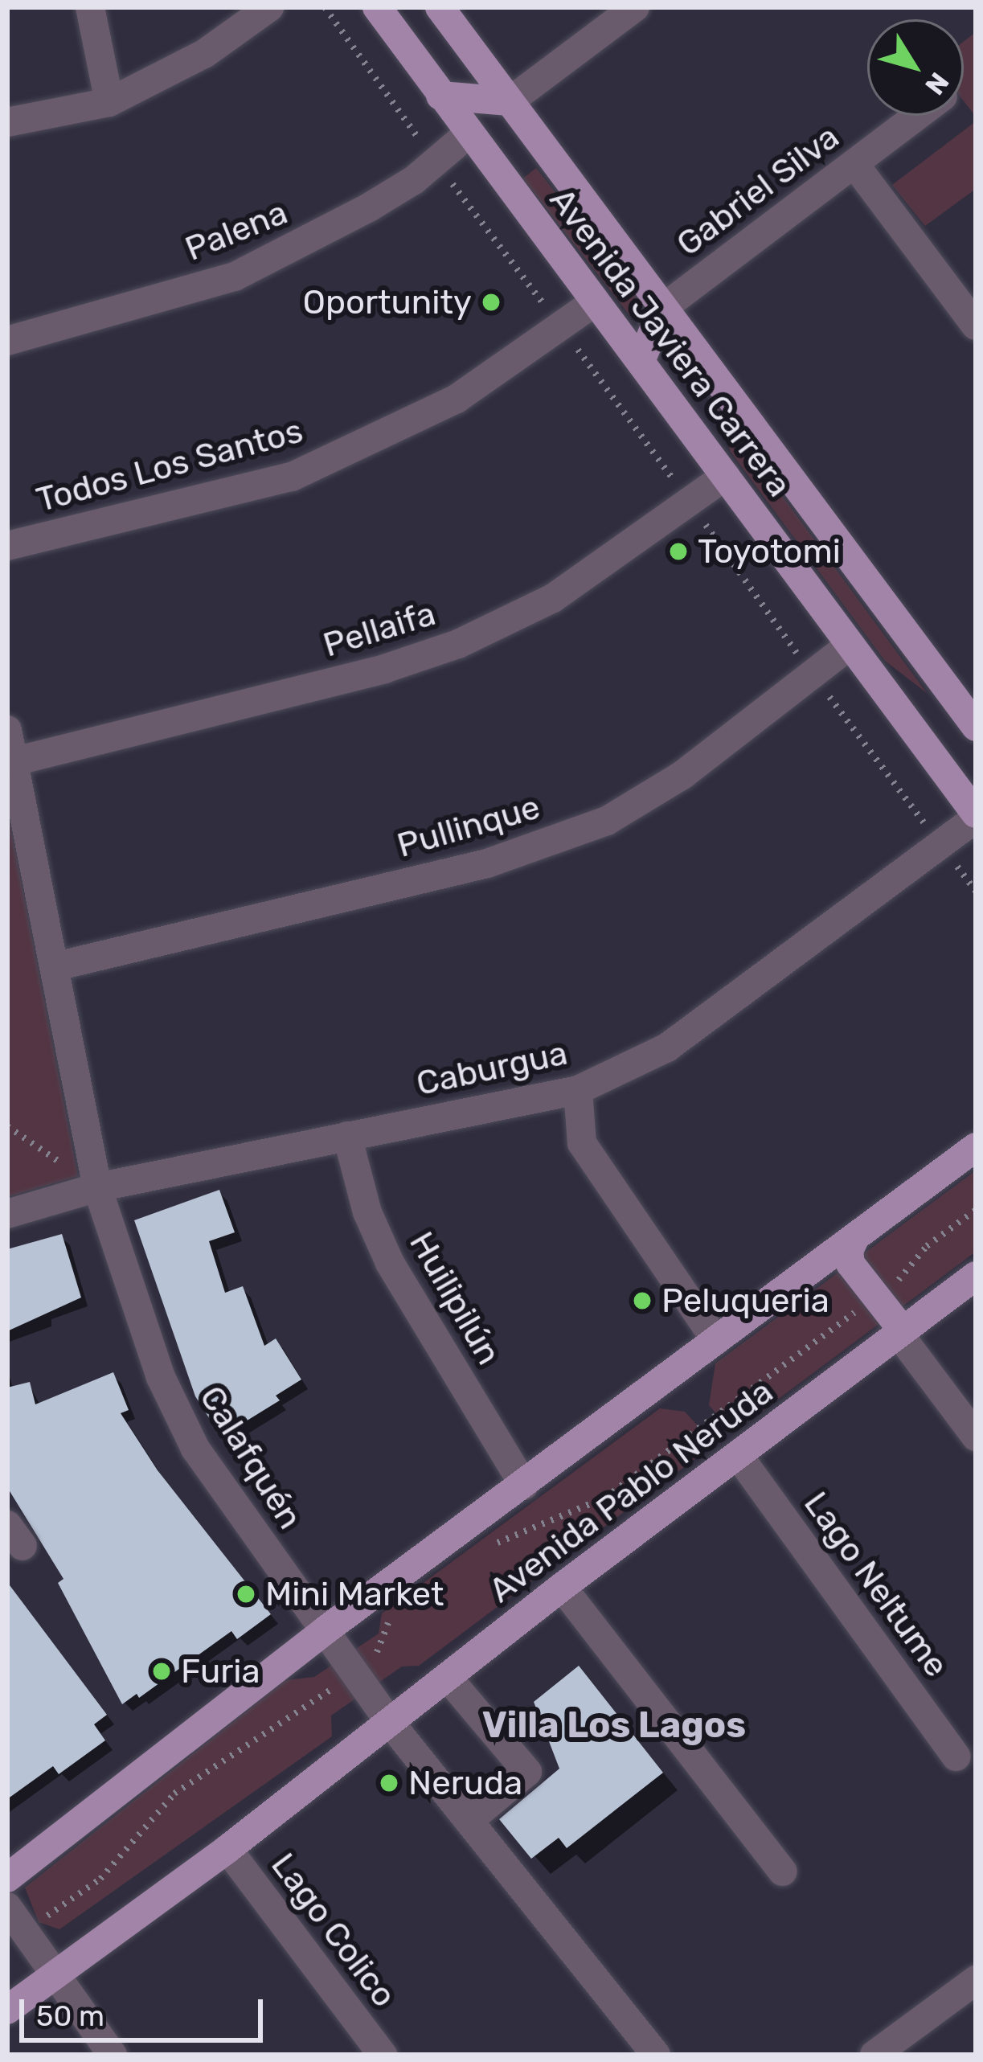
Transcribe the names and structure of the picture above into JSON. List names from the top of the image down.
{
  "streets": {
    "main road": ["Avenida Javiera Carrera", "Avenida Pablo Neruda"],
    "street": [
      "Gabriel Silva",
      "Palena",
      "Todos Los Santos",
      "Pellaifa",
      "Pullinque",
      "Caburgua",
      "Huilipilún",
      "Calafquén",
      "Lago Neltume",
      "Lago Colico"
    ]
  },
  "crossings": [
    ["Gabriel Silva", "Avenida Javiera Carrera"],
    ["Palena", "Avenida Javiera Carrera"],
    ["Avenida Javiera Carrera", "Todos Los Santos"],
    ["Avenida Javiera Carrera", "Pellaifa"],
    ["Avenida Javiera Carrera", "Pullinque"],
    ["Avenida Javiera Carrera", "Caburgua"],
    ["Pellaifa", "Calafquén"],
    ["Pullinque", "Calafquén"],
    ["Caburgua", "Huilipilún"],
    ["Caburgua", "Calafquén"],
    ["Huilipilún", "Avenida Pablo Neruda"],
    ["Calafquén", "Avenida Pablo Neruda"],
    ["Avenida Pablo Neruda", "Lago Neltume"],
    ["Avenida Pablo Neruda", "Lago Colico"]
  ],
  "districts": ["Villa Los Lagos"],
  "places": [
    "Oportunity",
    "Toyotomi",
    "Peluqueria",
    "Mini Market",
    "Furia",
    "Neruda"
  ],
  "scale_bar": "50 m",
  "north": "bottom right"
}
